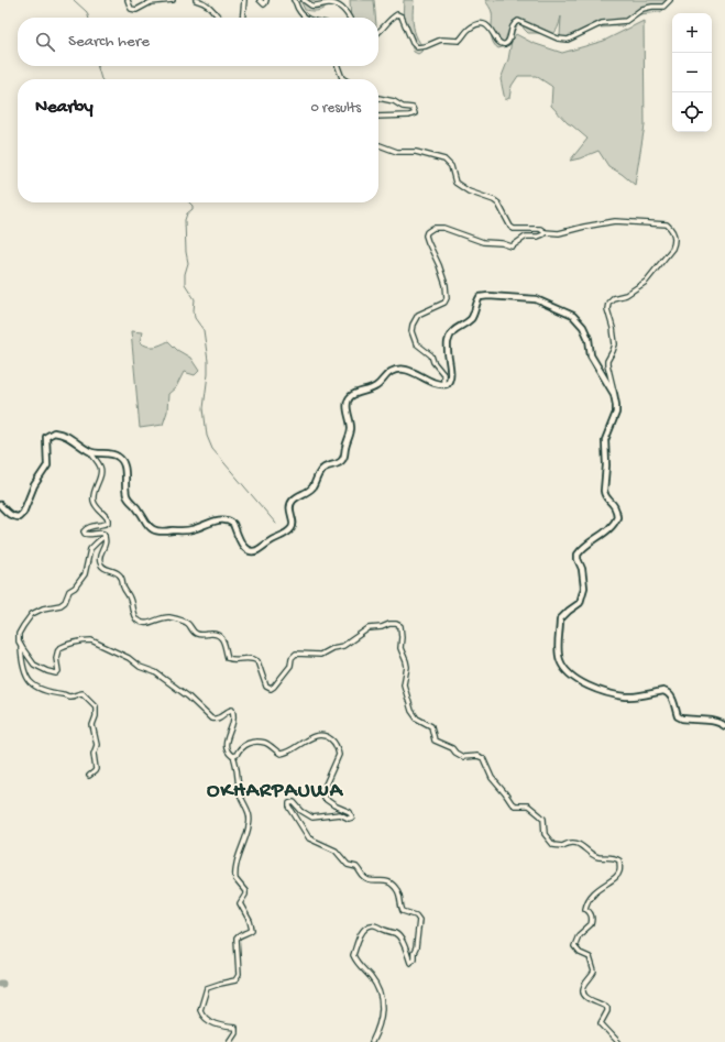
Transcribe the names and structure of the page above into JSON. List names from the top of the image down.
{
  "districts": ["OKHARPAUWA"],
  "page": {
    "map_buttons": ["+", "−"],
    "search": "Search here",
    "heading": ["Nearby", "0 results"]
  }
}
